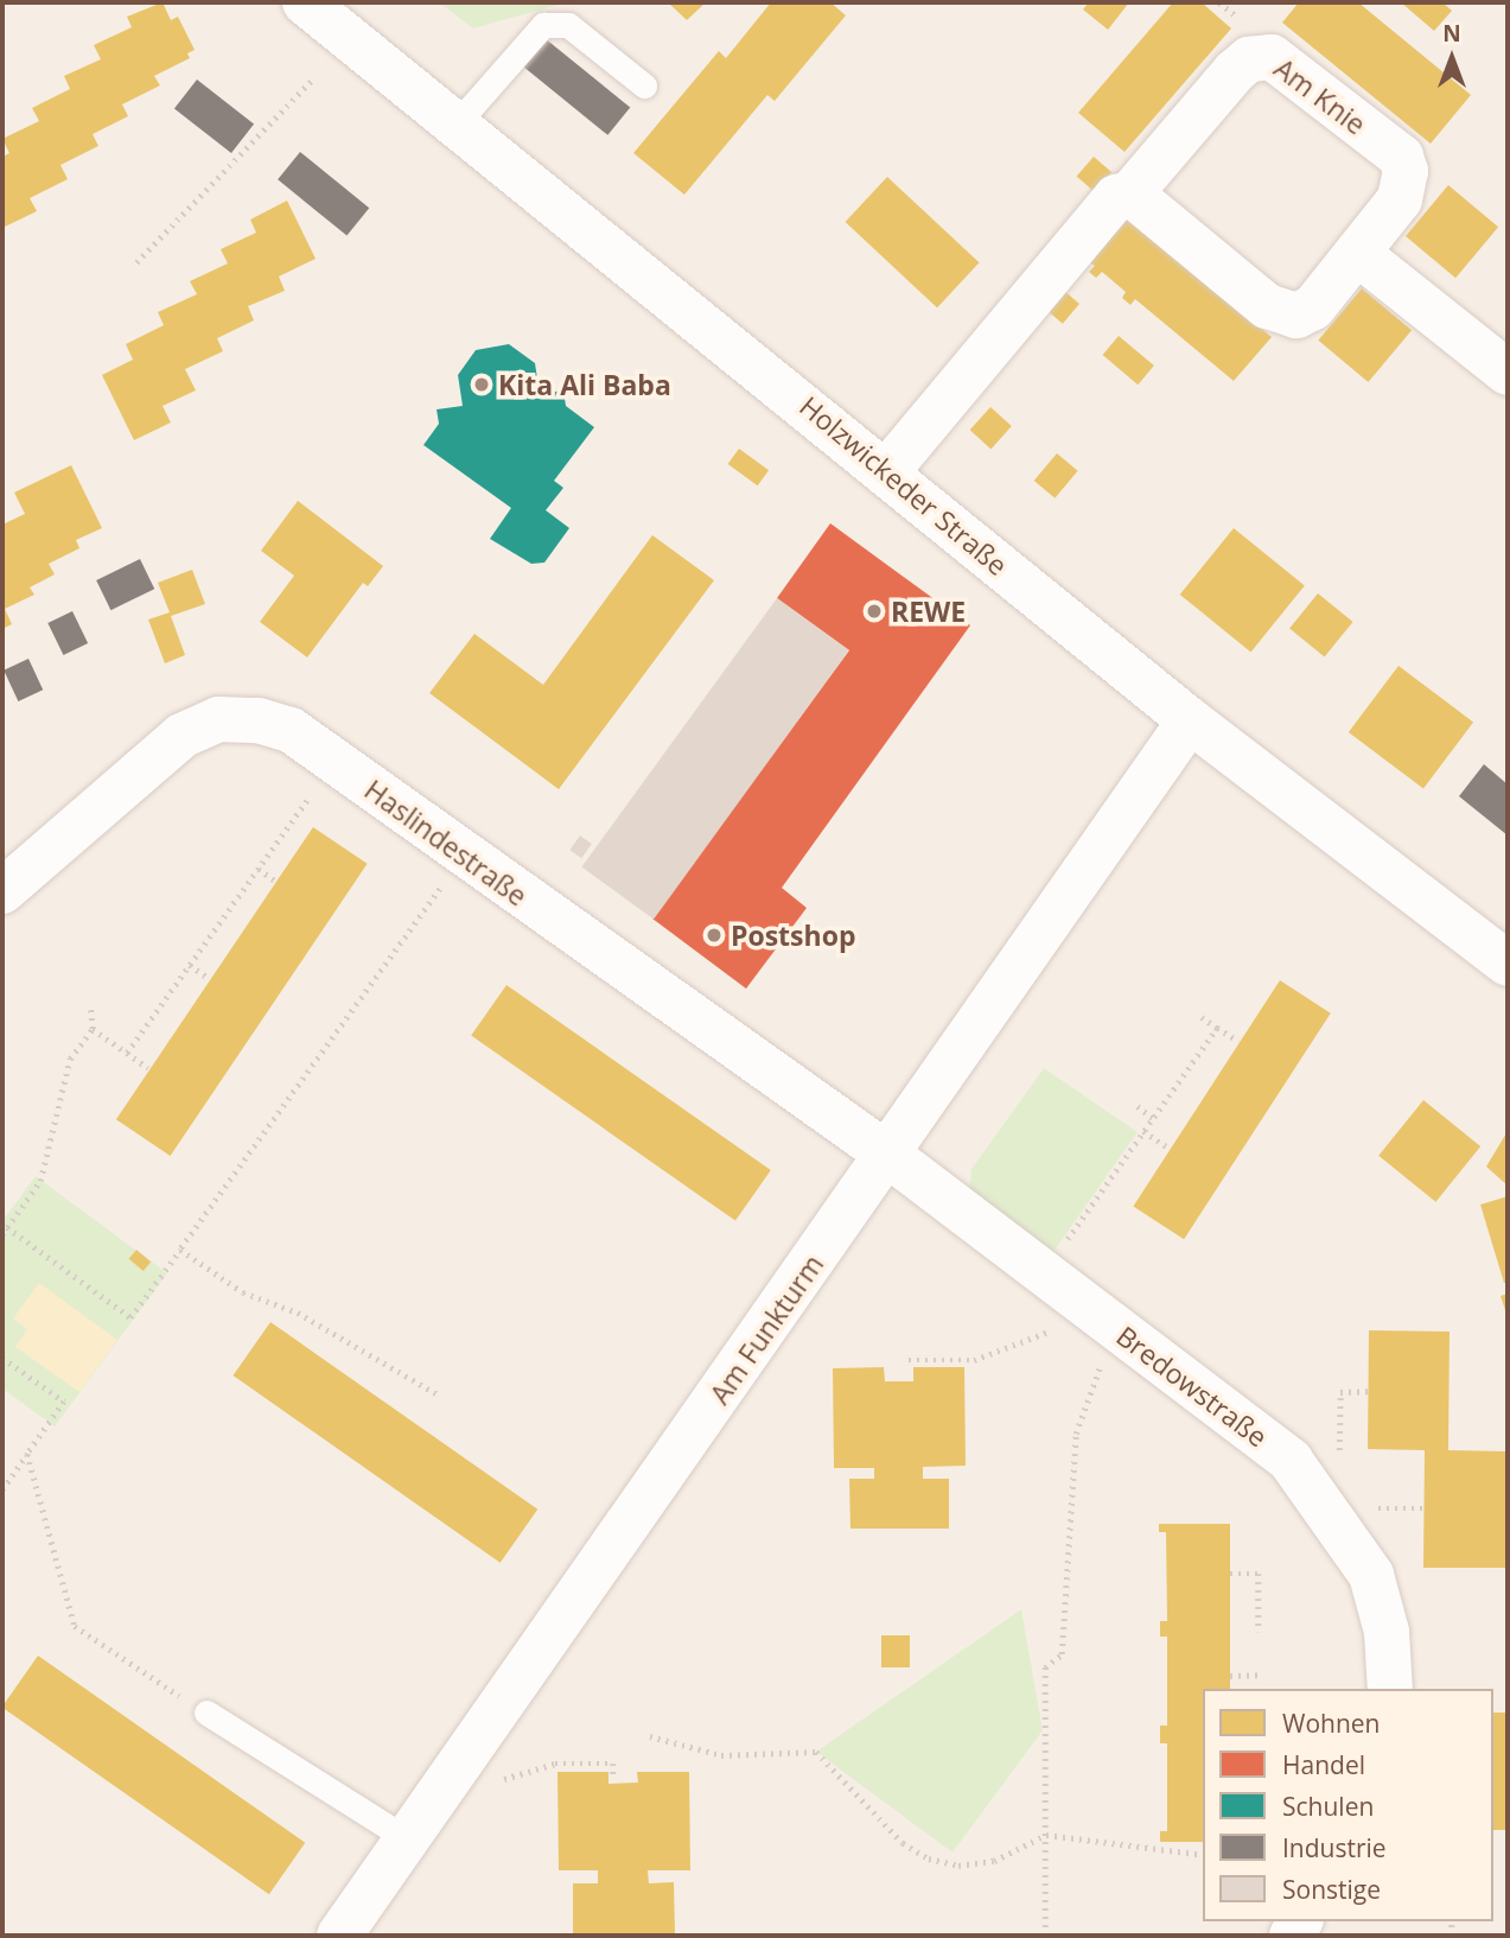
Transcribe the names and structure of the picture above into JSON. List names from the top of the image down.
{
  "streets": {
    "street": [
      "Am Knie",
      "Holzwickeder Straße",
      "Haslindestraße",
      "Am Funkturm",
      "Bredowstraße"
    ]
  },
  "crossings": [
    ["Am Knie", "Holzwickeder Straße"],
    ["Holzwickeder Straße", "Am Funkturm"],
    ["Haslindestraße", "Am Funkturm"],
    ["Haslindestraße", "Bredowstraße"],
    ["Am Funkturm", "Bredowstraße"]
  ],
  "places": ["Kita Ali Baba", "REWE", "Postshop"],
  "legend": [
    "Wohnen",
    "Handel",
    "Schulen",
    "Industrie",
    "Sonstige"
  ],
  "north": "top"
}
